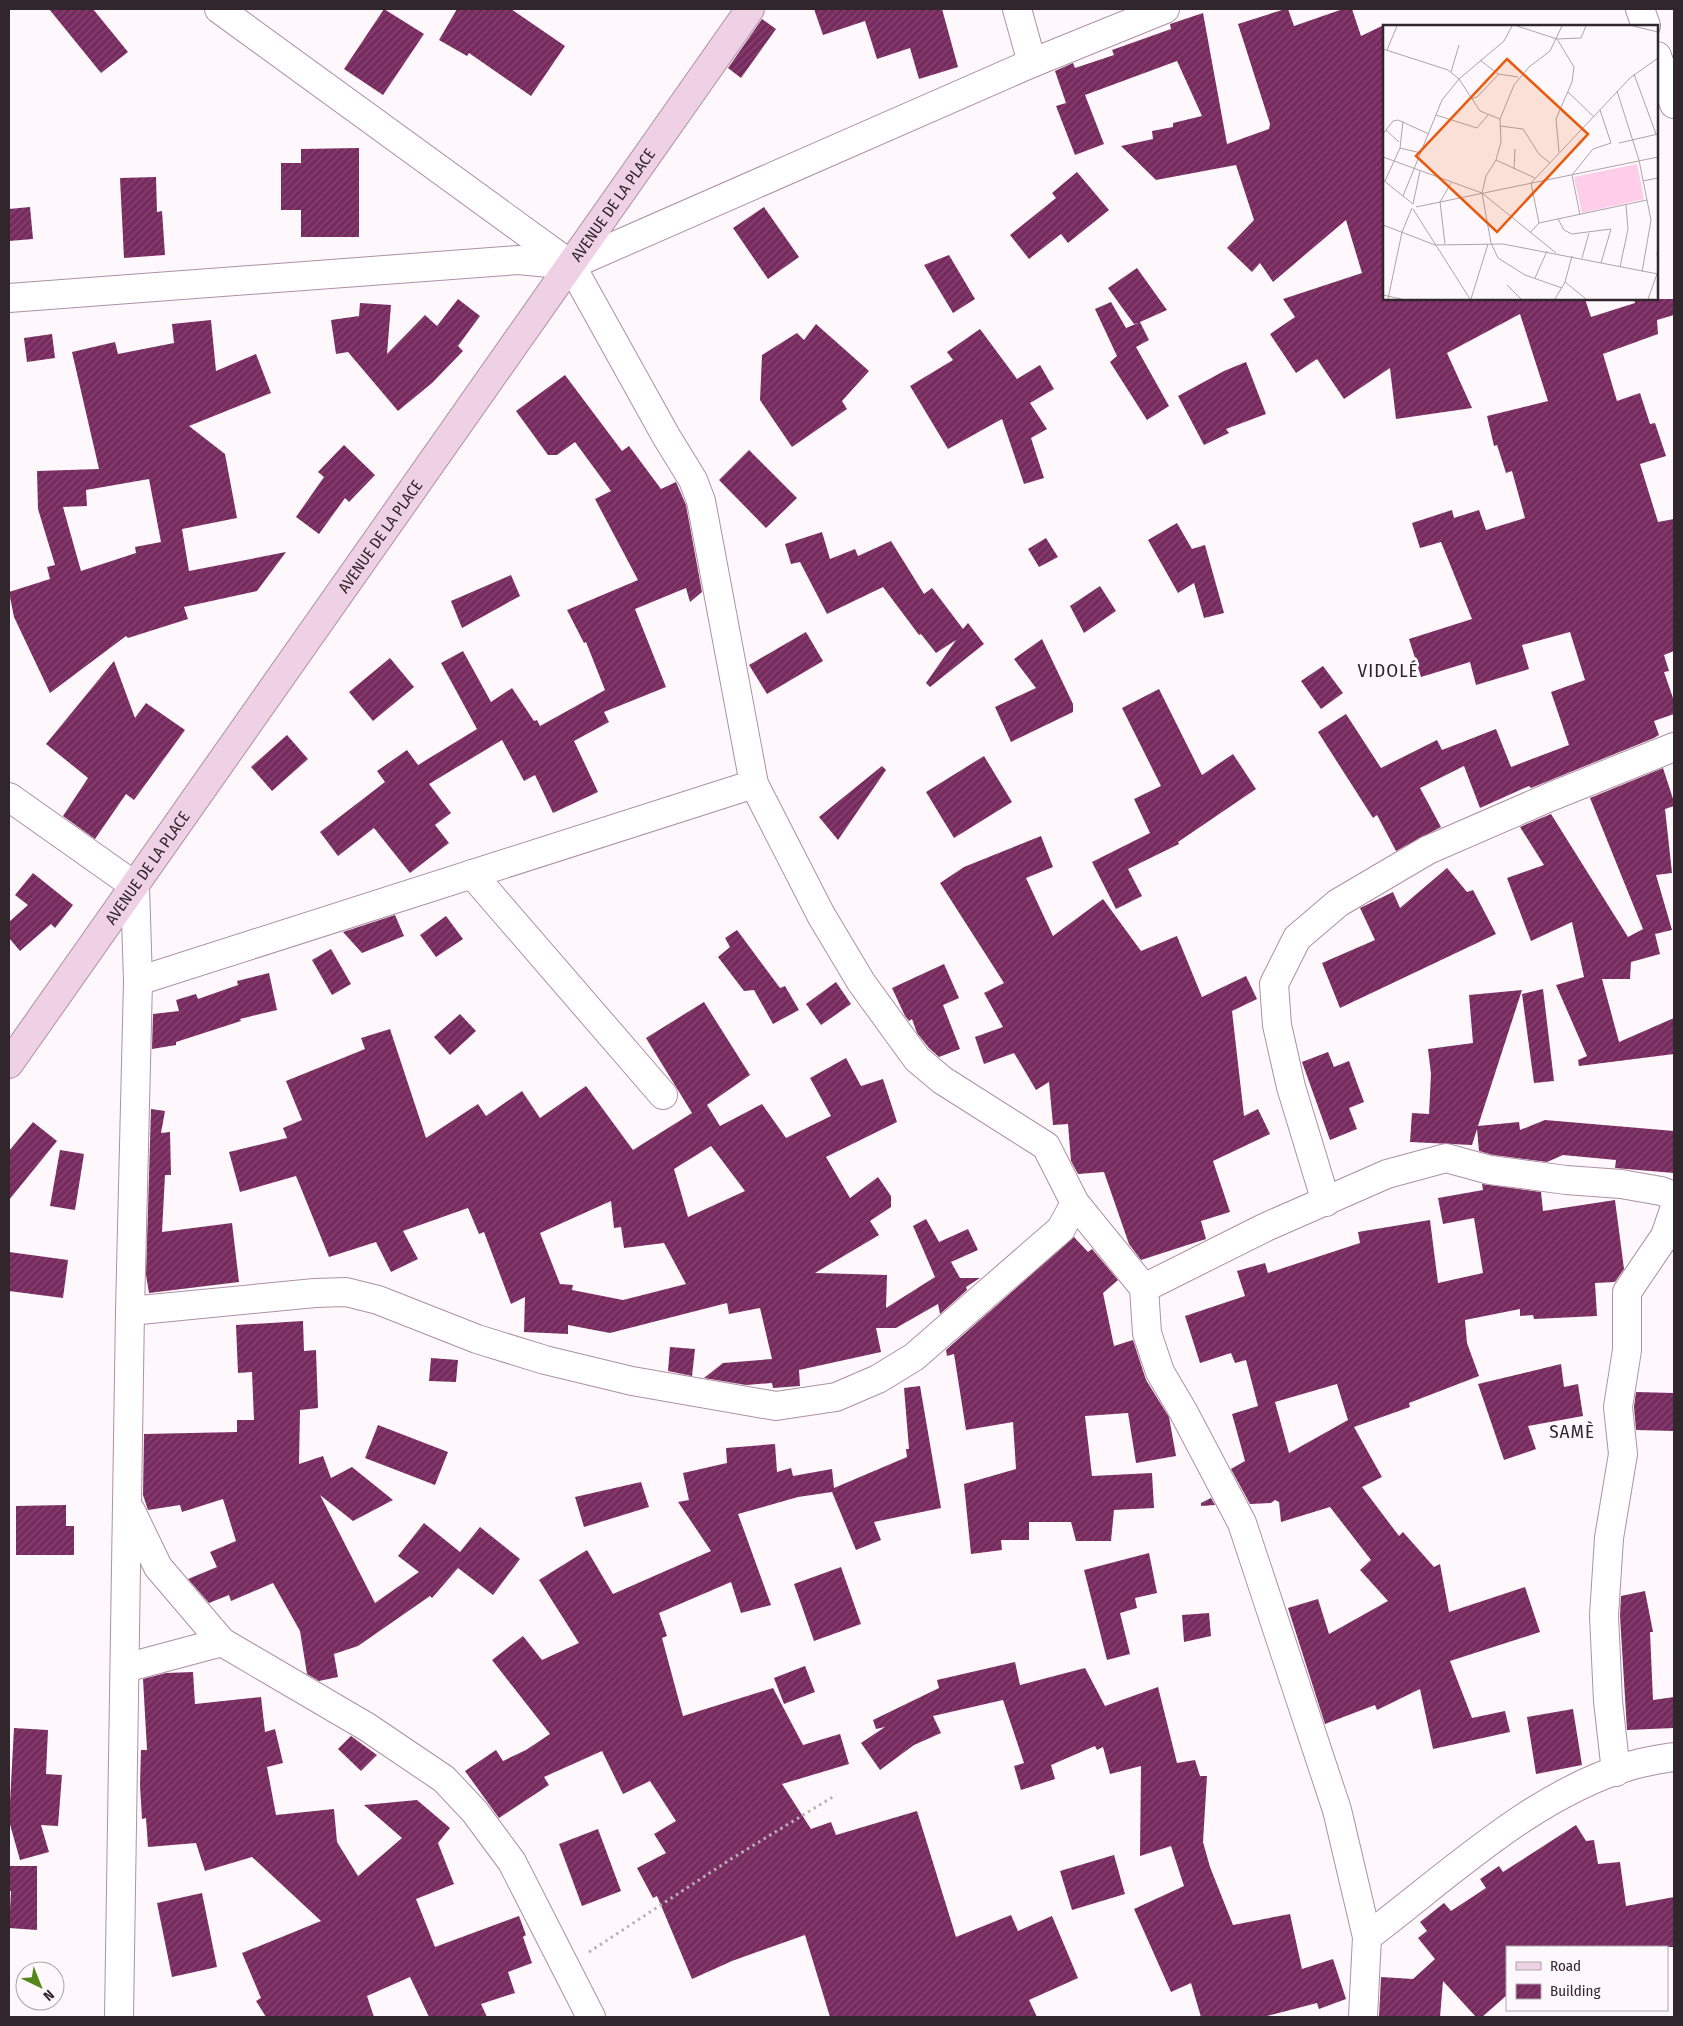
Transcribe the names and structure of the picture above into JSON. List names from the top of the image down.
{
  "streets": {
    "street": ["AVENUE DE LA PLACE"]
  },
  "districts": ["VIDOLÉ", "SAMÈ"],
  "legend": ["Road", "Building"],
  "north": "bottom right"
}
